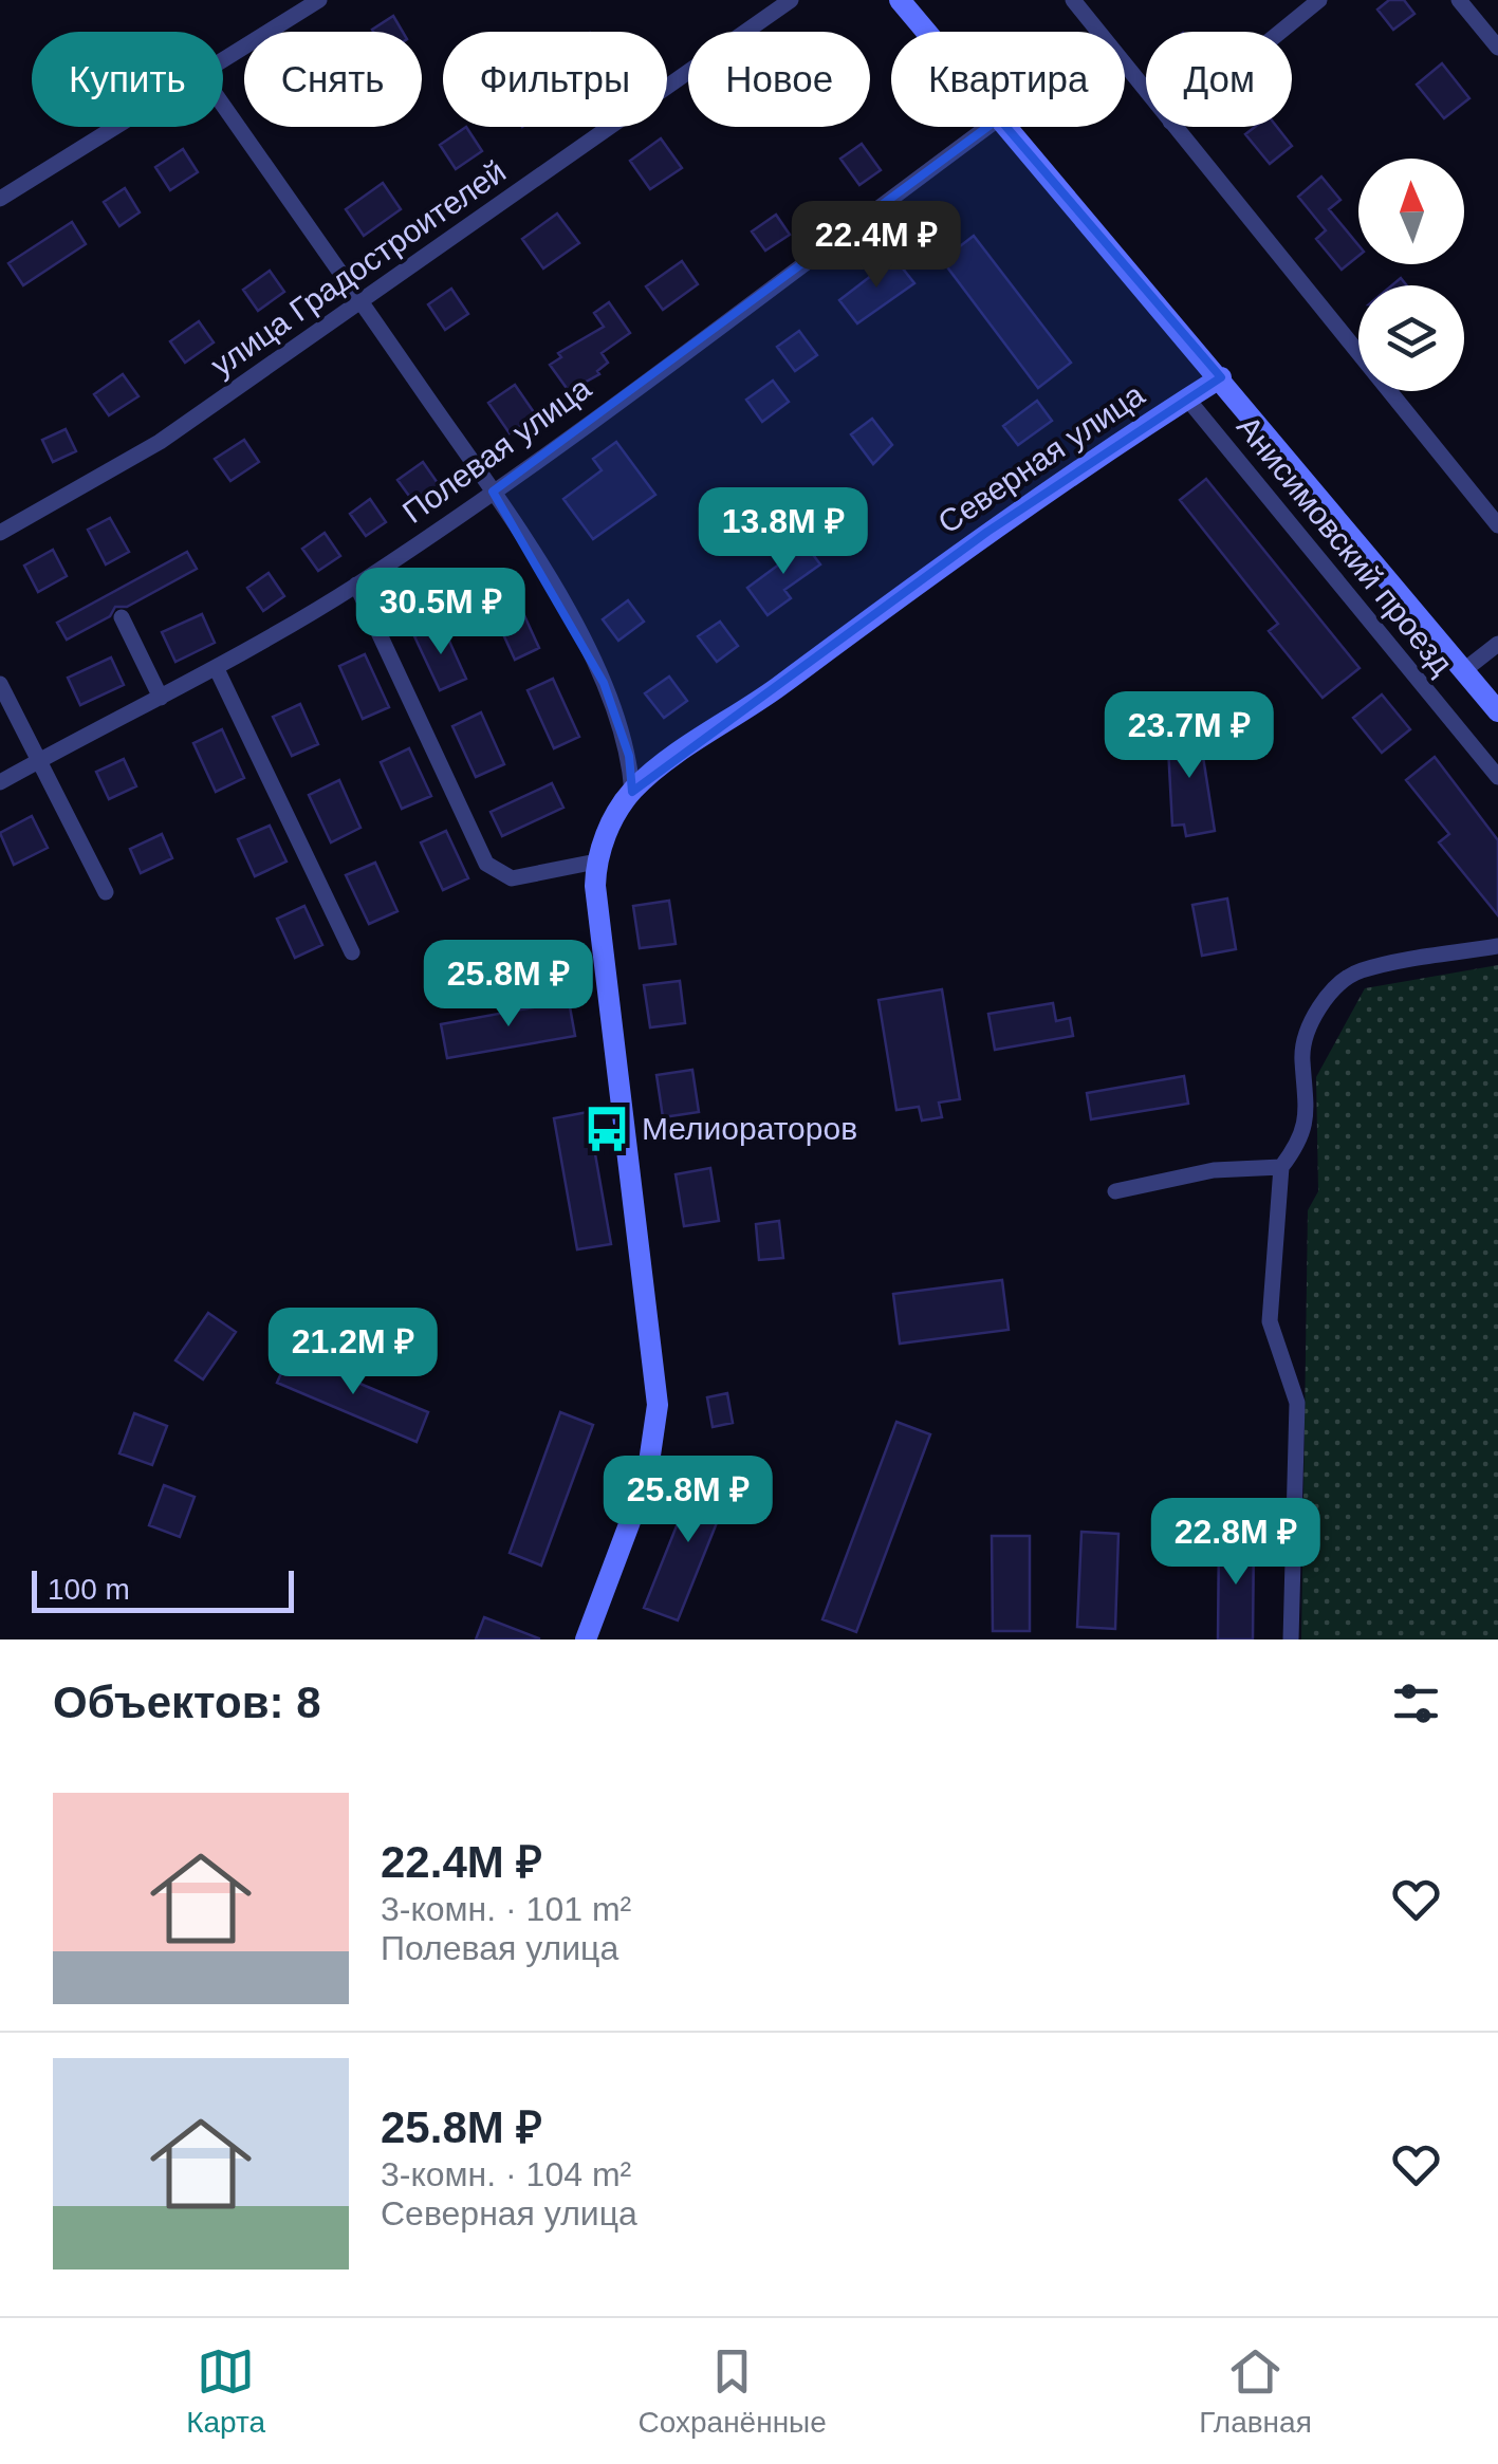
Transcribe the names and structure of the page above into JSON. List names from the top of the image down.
{
  "streets": {
    "street": [
      "улица Градостроителей",
      "Полевая улица",
      "Северная улица",
      "Анисимовский проезд"
    ]
  },
  "crossings": [
    ["Северная улица", "Анисимовский проезд"]
  ],
  "places": {
    "bus stop": ["Мелиораторов"]
  },
  "scale_bar": "100 m",
  "north": "top",
  "page": {
    "chip": [
      "Купить",
      "Снять",
      "Фильтры",
      "Новое",
      "Квартира",
      "Дом"
    ],
    "price": [
      "22.4M ₽",
      "13.8M ₽",
      "30.5M ₽",
      "23.7M ₽",
      "25.8M ₽",
      "21.2M ₽",
      "25.8M ₽",
      "22.8M ₽"
    ],
    "scale": "100 m",
    "heading": "Объектов: 8",
    "list": [
      {
        "name": "22.4M ₽",
        "note": "3-комн. · 101 m² · Полевая улица"
      },
      {
        "name": "25.8M ₽",
        "note": "3-комн. · 104 m² · Северная улица"
      }
    ],
    "tabs": ["Карта", "Сохранённые", "Главная"]
  }
}
